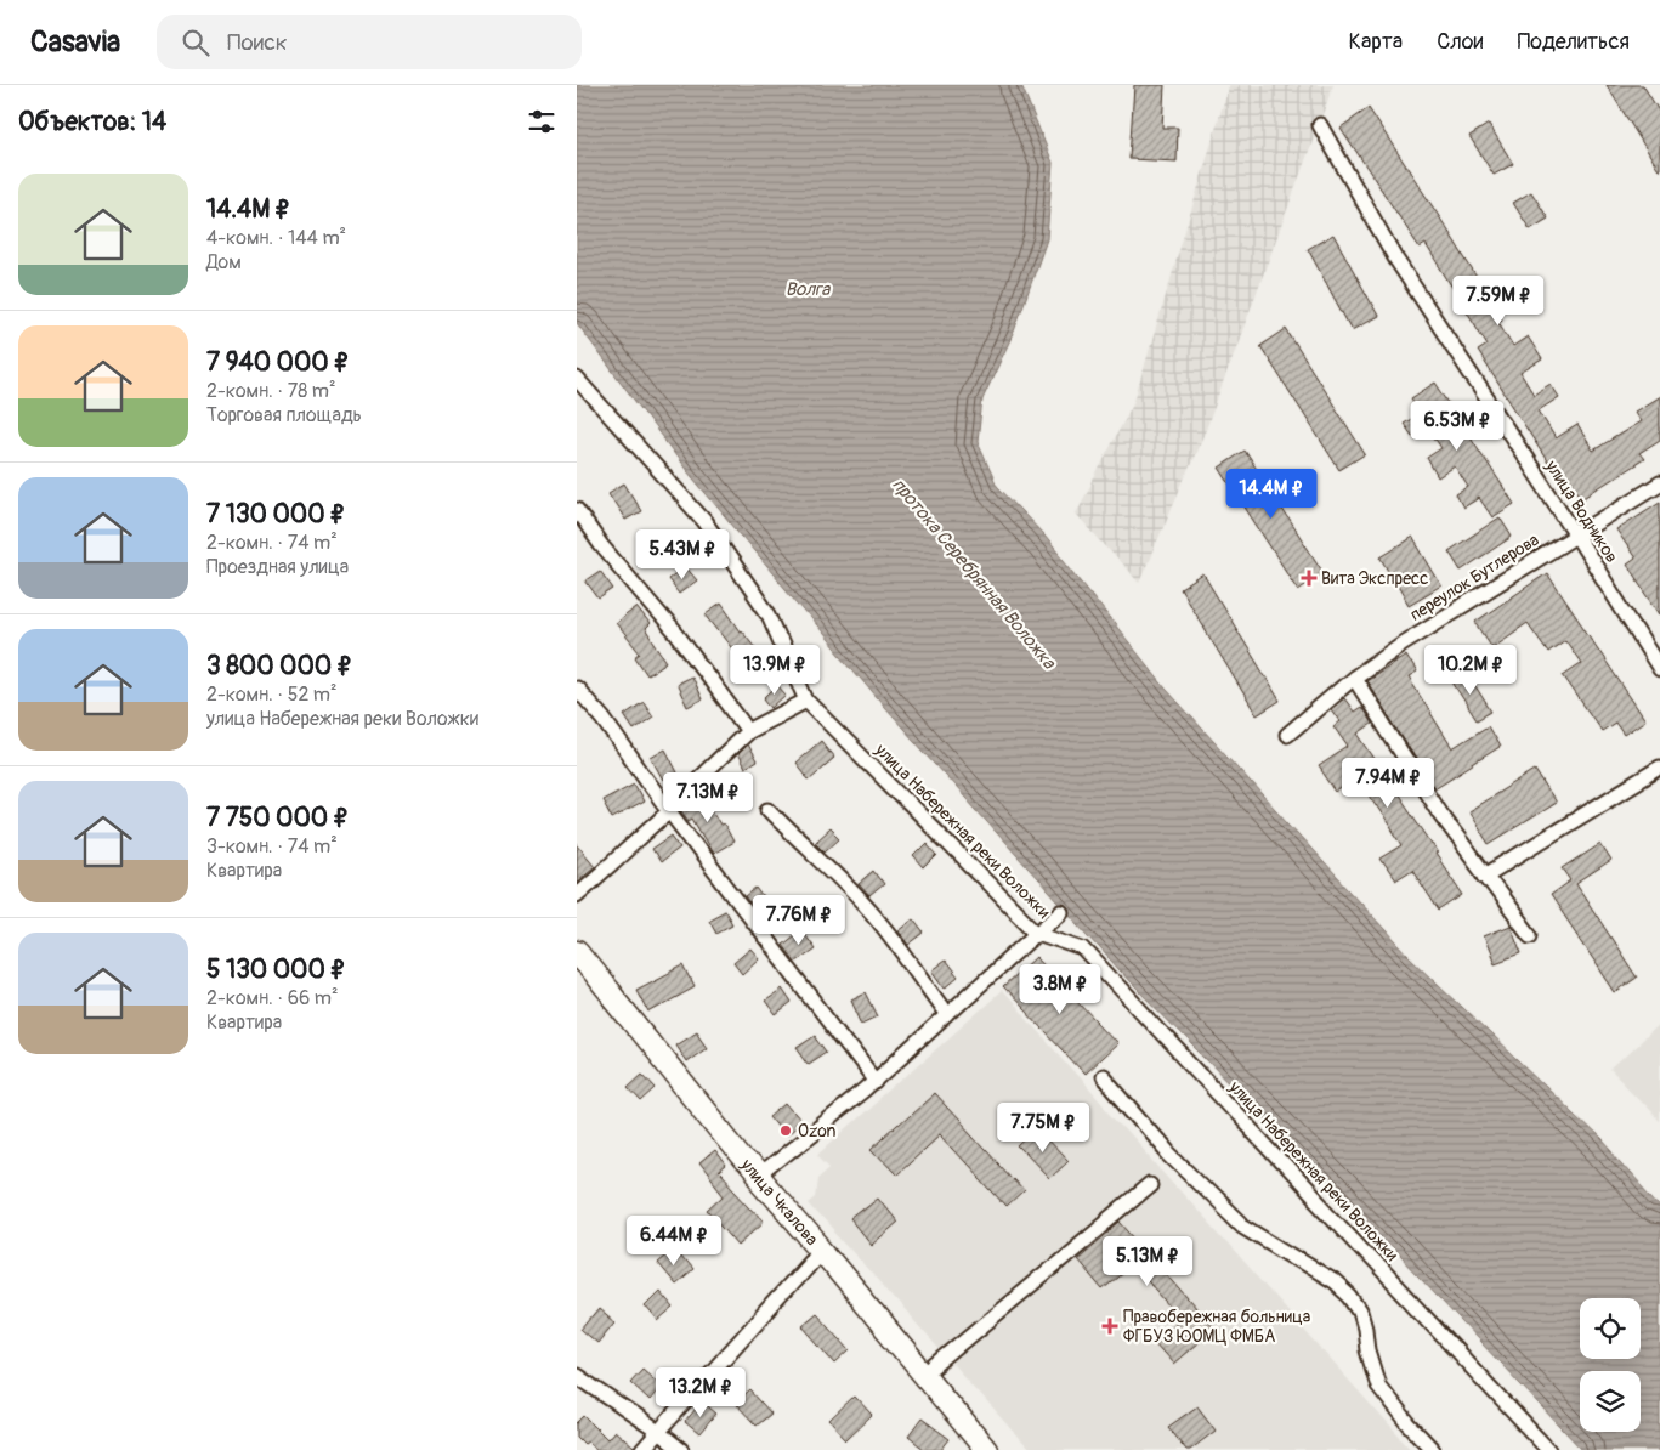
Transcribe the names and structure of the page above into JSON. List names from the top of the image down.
{
  "streets": {
    "main road": ["улица Чкалова"],
    "street": ["улица Водников", "переулок Бутлерова", "улица Набережная реки Воложки"]
  },
  "crossings": [
    ["улица Водников", "переулок Бутлерова"]
  ],
  "water": ["Волга", "протока Серебрянная Воложка"],
  "places": {
    "health": ["Вита Экспресс", "Правобережная больница ФГБУЗ ЮОМЦ ФМБА"],
    "other": ["Ozon"]
  },
  "page": {
    "header": "Casavia",
    "search": "Поиск",
    "nav": ["Карта", "Слои", "Поделиться"],
    "heading": "Объектов: 14",
    "list": [
      {
        "name": "14.4M ₽",
        "note": "4-комн. · 144 m² · Дом"
      },
      {
        "name": "7 940 000 ₽",
        "note": "2-комн. · 78 m² · Торговая площадь"
      },
      {
        "name": "7 130 000 ₽",
        "note": "2-комн. · 74 m² · Проездная улица"
      },
      {
        "name": "3 800 000 ₽",
        "note": "2-комн. · 52 m² · улица Набережная реки Воложки"
      },
      {
        "name": "7 750 000 ₽",
        "note": "3-комн. · 74 m² · Квартира"
      },
      {
        "name": "5 130 000 ₽",
        "note": "2-комн. · 66 m² · Квартира"
      }
    ],
    "price": [
      "7.59M ₽",
      "6.53M ₽",
      "14.4M ₽",
      "5.43M ₽",
      "13.9M ₽",
      "10.2M ₽",
      "7.94M ₽",
      "7.13M ₽",
      "7.76M ₽",
      "3.8M ₽",
      "7.75M ₽",
      "6.44M ₽",
      "5.13M ₽",
      "13.2M ₽"
    ]
  }
}
